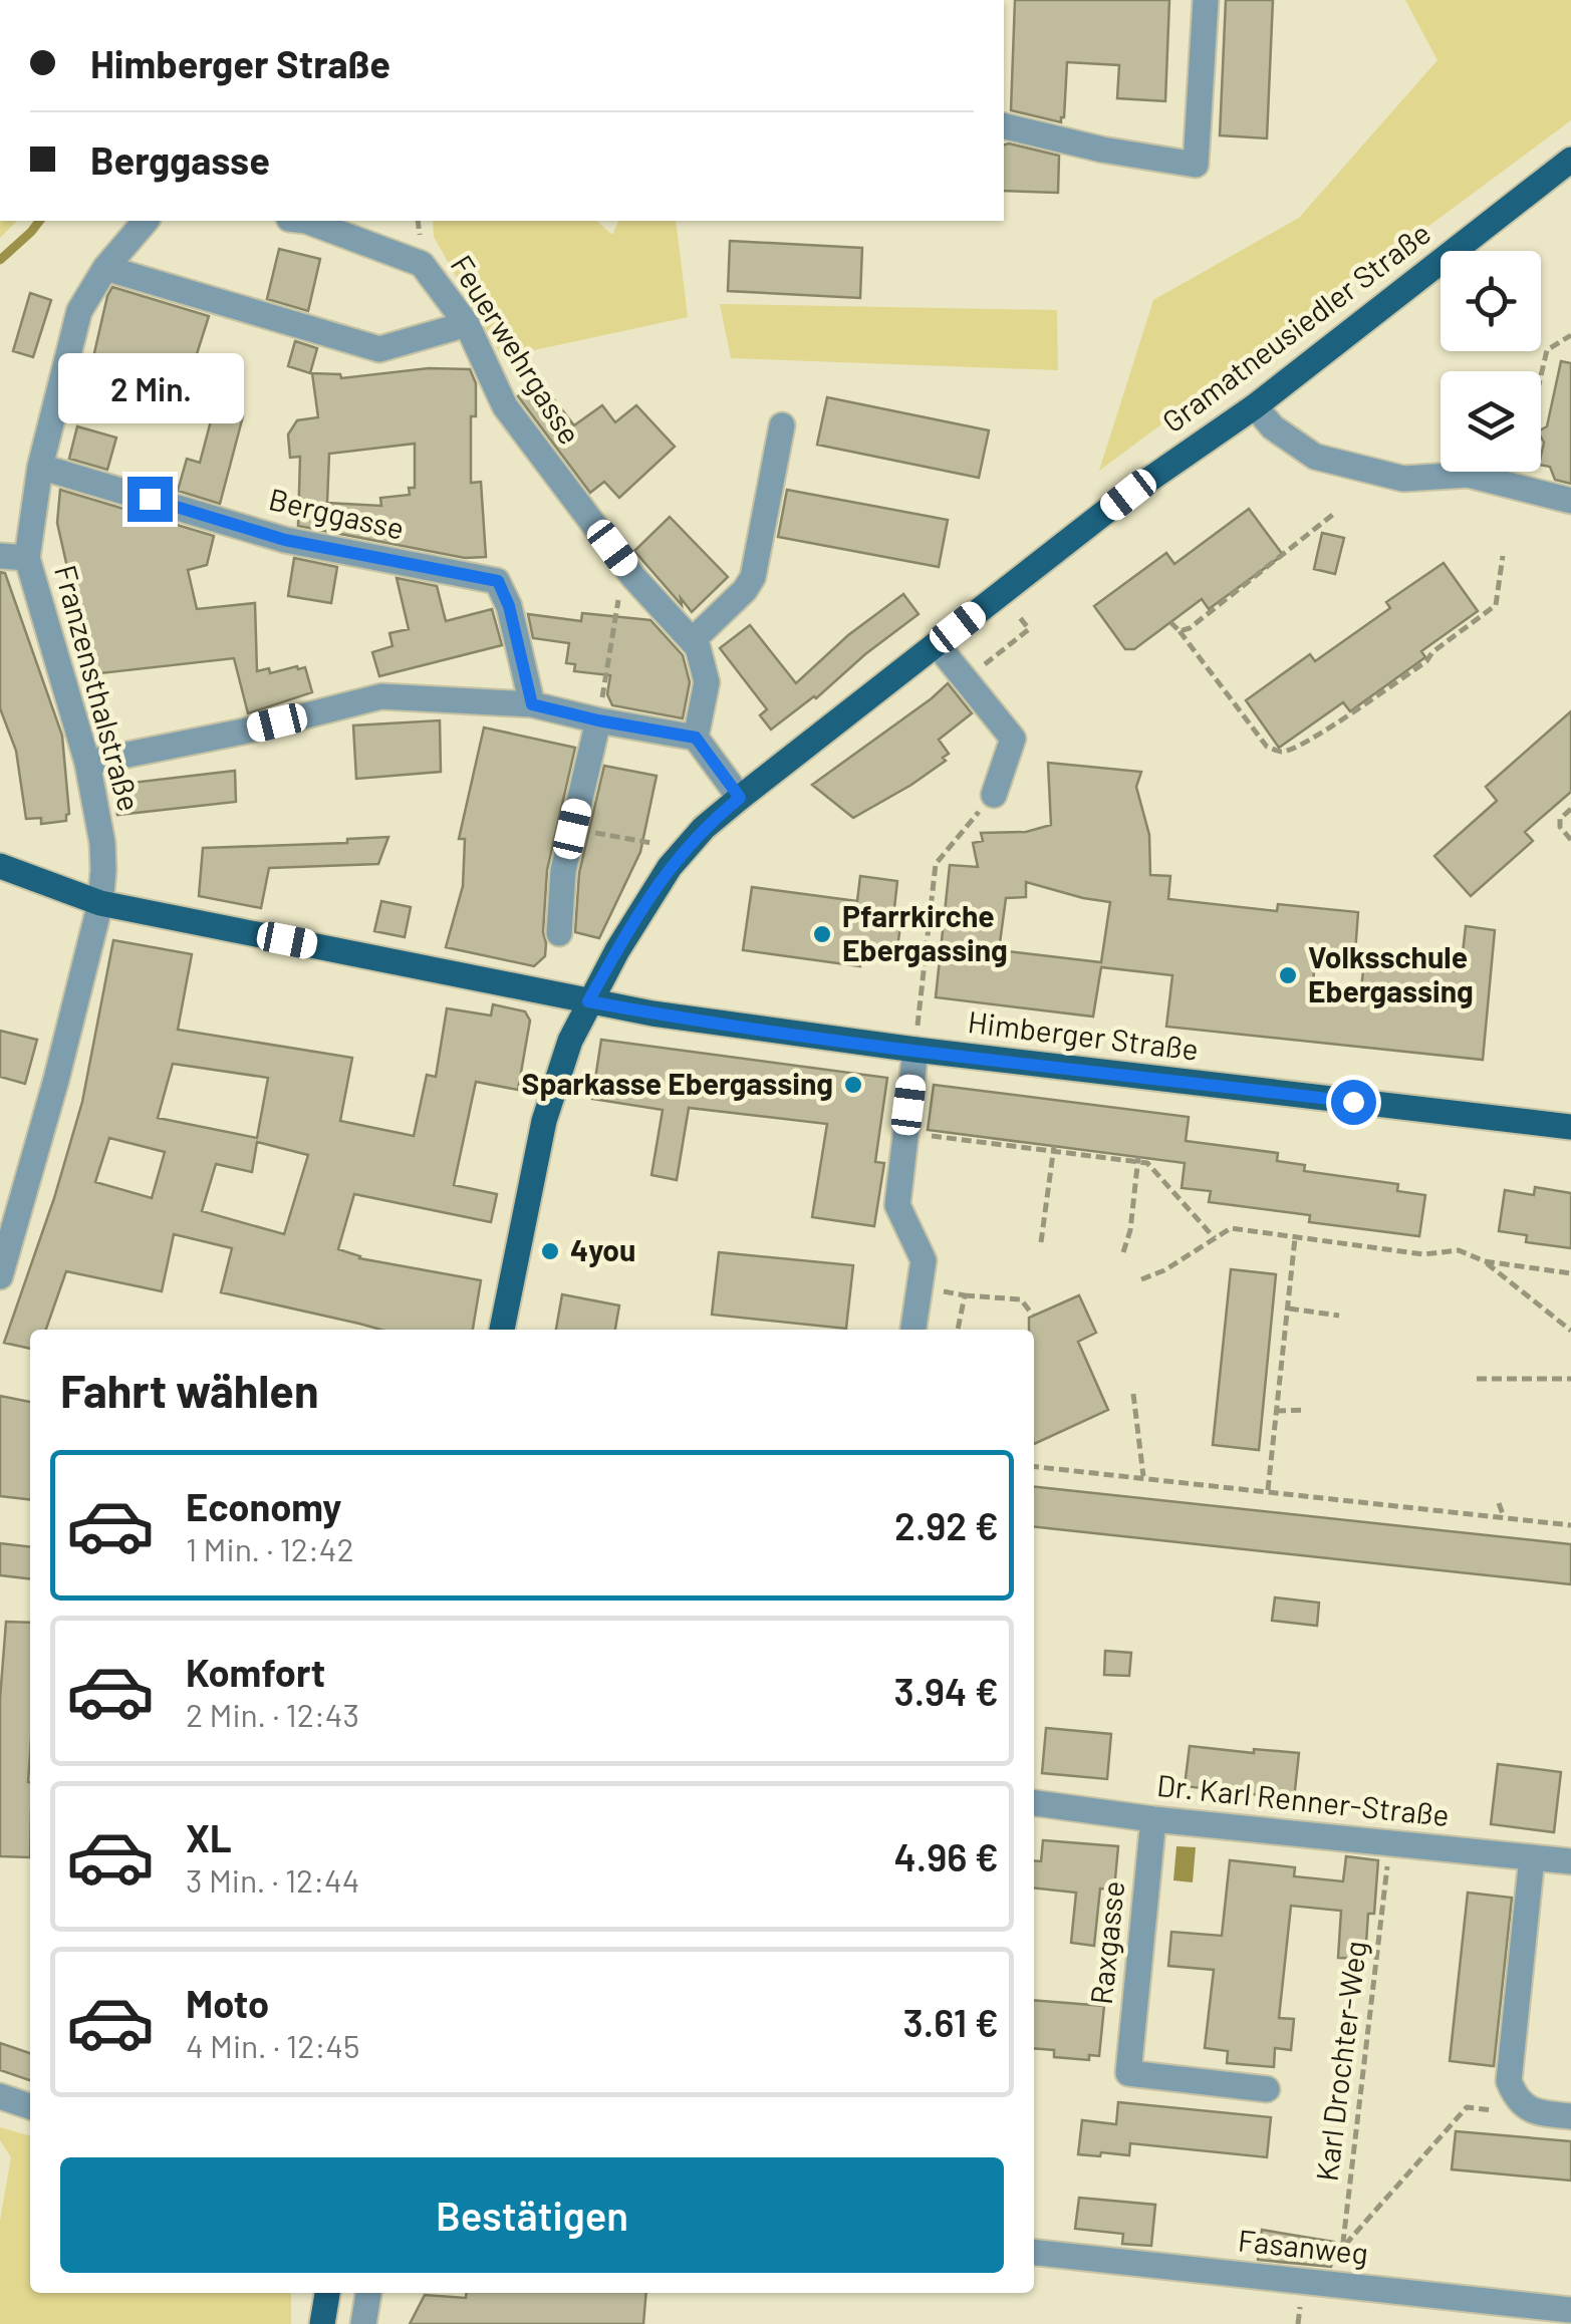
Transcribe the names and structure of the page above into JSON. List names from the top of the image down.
{
  "streets": {
    "main road": ["Gramatneusiedler Straße", "Himberger Straße"],
    "street": [
      "Feuerwehrgasse",
      "Berggasse",
      "Franzensthalstraße",
      "Dr. Karl Renner-Straße",
      "Raxgasse",
      "Fasanweg"
    ],
    "path": ["Karl Drochter-Weg"]
  },
  "crossings": [
    ["Gramatneusiedler Straße", "Himberger Straße"],
    ["Berggasse", "Franzensthalstraße"],
    ["Franzensthalstraße", "Himberger Straße"],
    ["Dr. Karl Renner-Straße", "Raxgasse"],
    ["Dr. Karl Renner-Straße", "Karl Drochter-Weg"],
    ["Karl Drochter-Weg", "Fasanweg"]
  ],
  "places": [
    "Pfarrkirche Ebergassing",
    "Volksschule Ebergassing",
    "Sparkasse Ebergassing",
    "4you"
  ],
  "page": {
    "banner": ["Himberger Straße", "Berggasse"],
    "bubble": "2 Min.",
    "heading": "Fahrt wählen",
    "list": [
      {
        "name": "Economy",
        "note": "1 Min. · 12:42",
        "value": "2.92 €"
      },
      {
        "name": "Komfort",
        "note": "2 Min. · 12:43",
        "value": "3.94 €"
      },
      {
        "name": "XL",
        "note": "3 Min. · 12:44",
        "value": "4.96 €"
      },
      {
        "name": "Moto",
        "note": "4 Min. · 12:45",
        "value": "3.61 €"
      }
    ],
    "buttons": "Bestätigen"
  }
}
